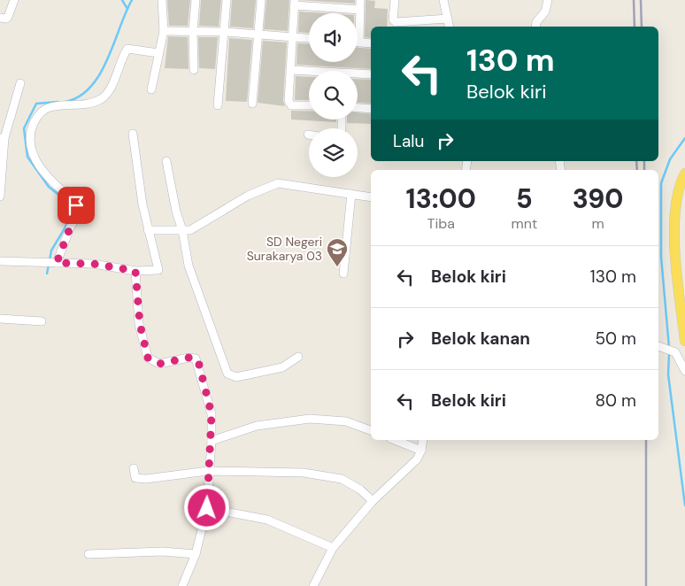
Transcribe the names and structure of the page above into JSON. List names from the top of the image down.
{
  "places": {
    "school or university": ["SD Negeri Surakarya 03"]
  },
  "page": {
    "turn": ["130 m", "Belok kiri"],
    "then": "Lalu",
    "eta": [
      "13:00",
      "Tiba",
      "5",
      "mnt",
      "390",
      "m"
    ],
    "list": [
      {
        "name": "Belok kiri",
        "value": "130 m"
      },
      {
        "name": "Belok kanan",
        "value": "50 m"
      },
      {
        "name": "Belok kiri",
        "value": "80 m"
      }
    ]
  }
}
